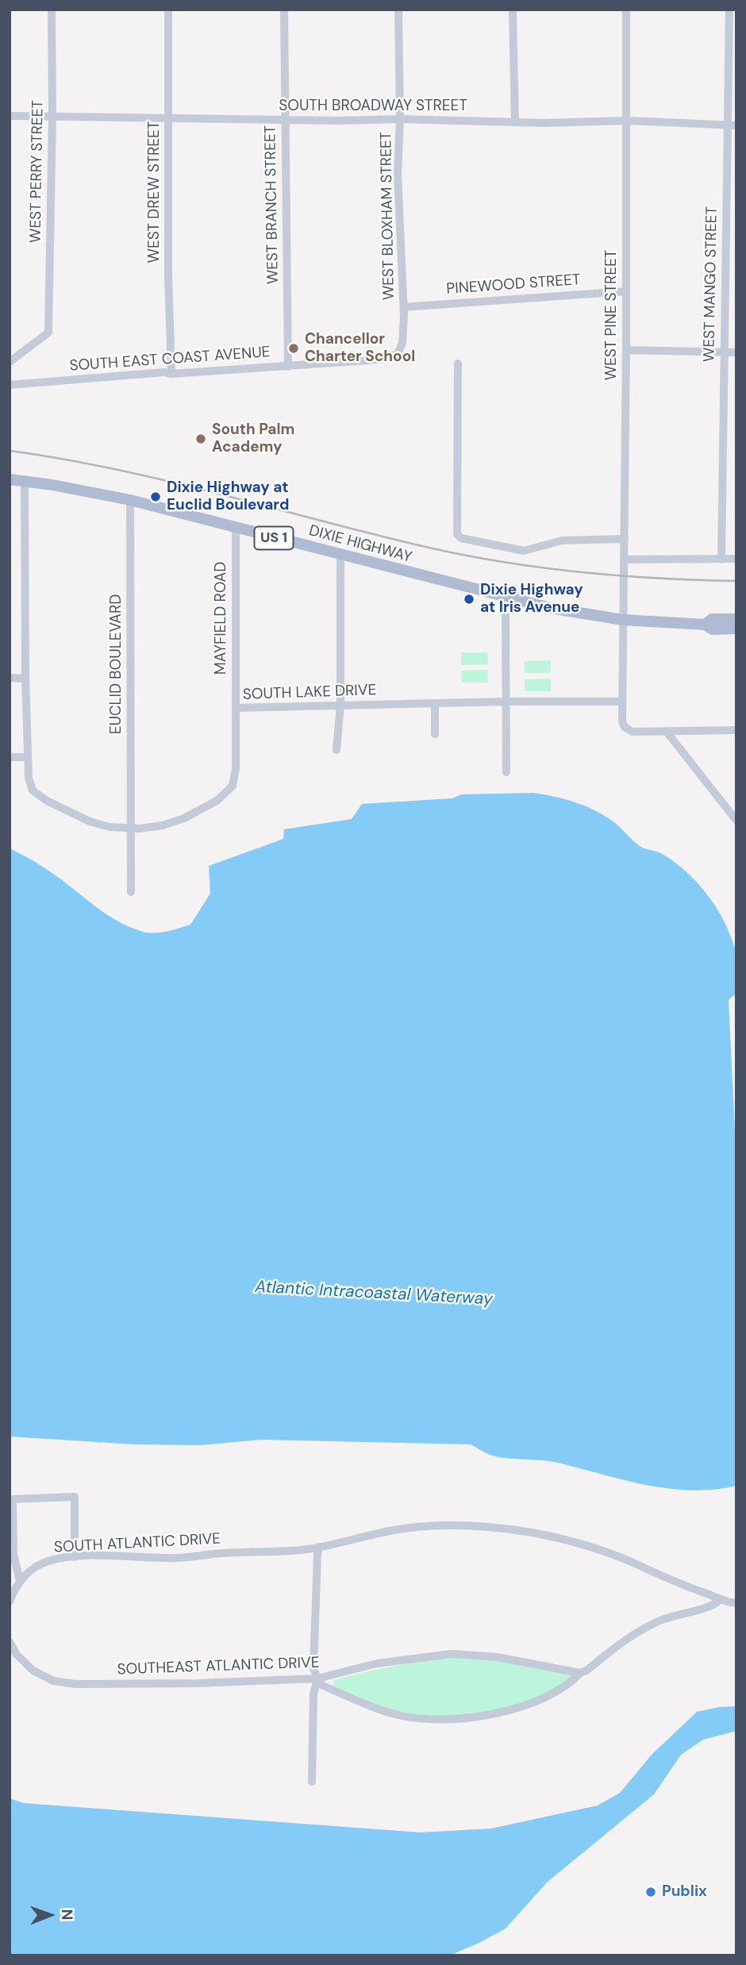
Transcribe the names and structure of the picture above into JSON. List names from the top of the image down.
{
  "streets": {
    "main road": ["US 1", "DIXIE HIGHWAY"],
    "street": [
      "SOUTH BROADWAY STREET",
      "WEST PERRY STREET",
      "WEST DREW STREET",
      "WEST BRANCH STREET",
      "WEST BLOXHAM STREET",
      "WEST MANGO STREET",
      "PINEWOOD STREET",
      "WEST PINE STREET",
      "SOUTH EAST COAST AVENUE",
      "MAYFIELD ROAD",
      "EUCLID BOULEVARD",
      "SOUTH LAKE DRIVE",
      "SOUTH ATLANTIC DRIVE",
      "SOUTHEAST ATLANTIC DRIVE"
    ]
  },
  "crossings": [
    ["SOUTH BROADWAY STREET", "WEST PERRY STREET"],
    ["SOUTH BROADWAY STREET", "WEST DREW STREET"],
    ["SOUTH BROADWAY STREET", "WEST BRANCH STREET"],
    ["SOUTH BROADWAY STREET", "WEST BLOXHAM STREET"],
    ["SOUTH BROADWAY STREET", "WEST MANGO STREET"],
    ["SOUTH BROADWAY STREET", "WEST PINE STREET"],
    ["WEST DREW STREET", "SOUTH EAST COAST AVENUE"],
    ["WEST BRANCH STREET", "SOUTH EAST COAST AVENUE"],
    ["WEST BLOXHAM STREET", "PINEWOOD STREET"],
    ["WEST BLOXHAM STREET", "SOUTH EAST COAST AVENUE"],
    ["PINEWOOD STREET", "WEST PINE STREET"],
    ["WEST PINE STREET", "DIXIE HIGHWAY"],
    ["WEST PINE STREET", "SOUTH LAKE DRIVE"],
    ["DIXIE HIGHWAY", "MAYFIELD ROAD"],
    ["DIXIE HIGHWAY", "EUCLID BOULEVARD"],
    ["DIXIE HIGHWAY", "SOUTH LAKE DRIVE"],
    ["MAYFIELD ROAD", "SOUTH LAKE DRIVE"],
    ["EUCLID BOULEVARD", "SOUTH LAKE DRIVE"]
  ],
  "water": ["Atlantic Intracoastal Waterway"],
  "places": [
    "Chancellor Charter School",
    "South Palm Academy",
    "Dixie Highway at Euclid Boulevard",
    "Dixie Highway at Iris Avenue",
    "Publix"
  ],
  "north": "right"
}
